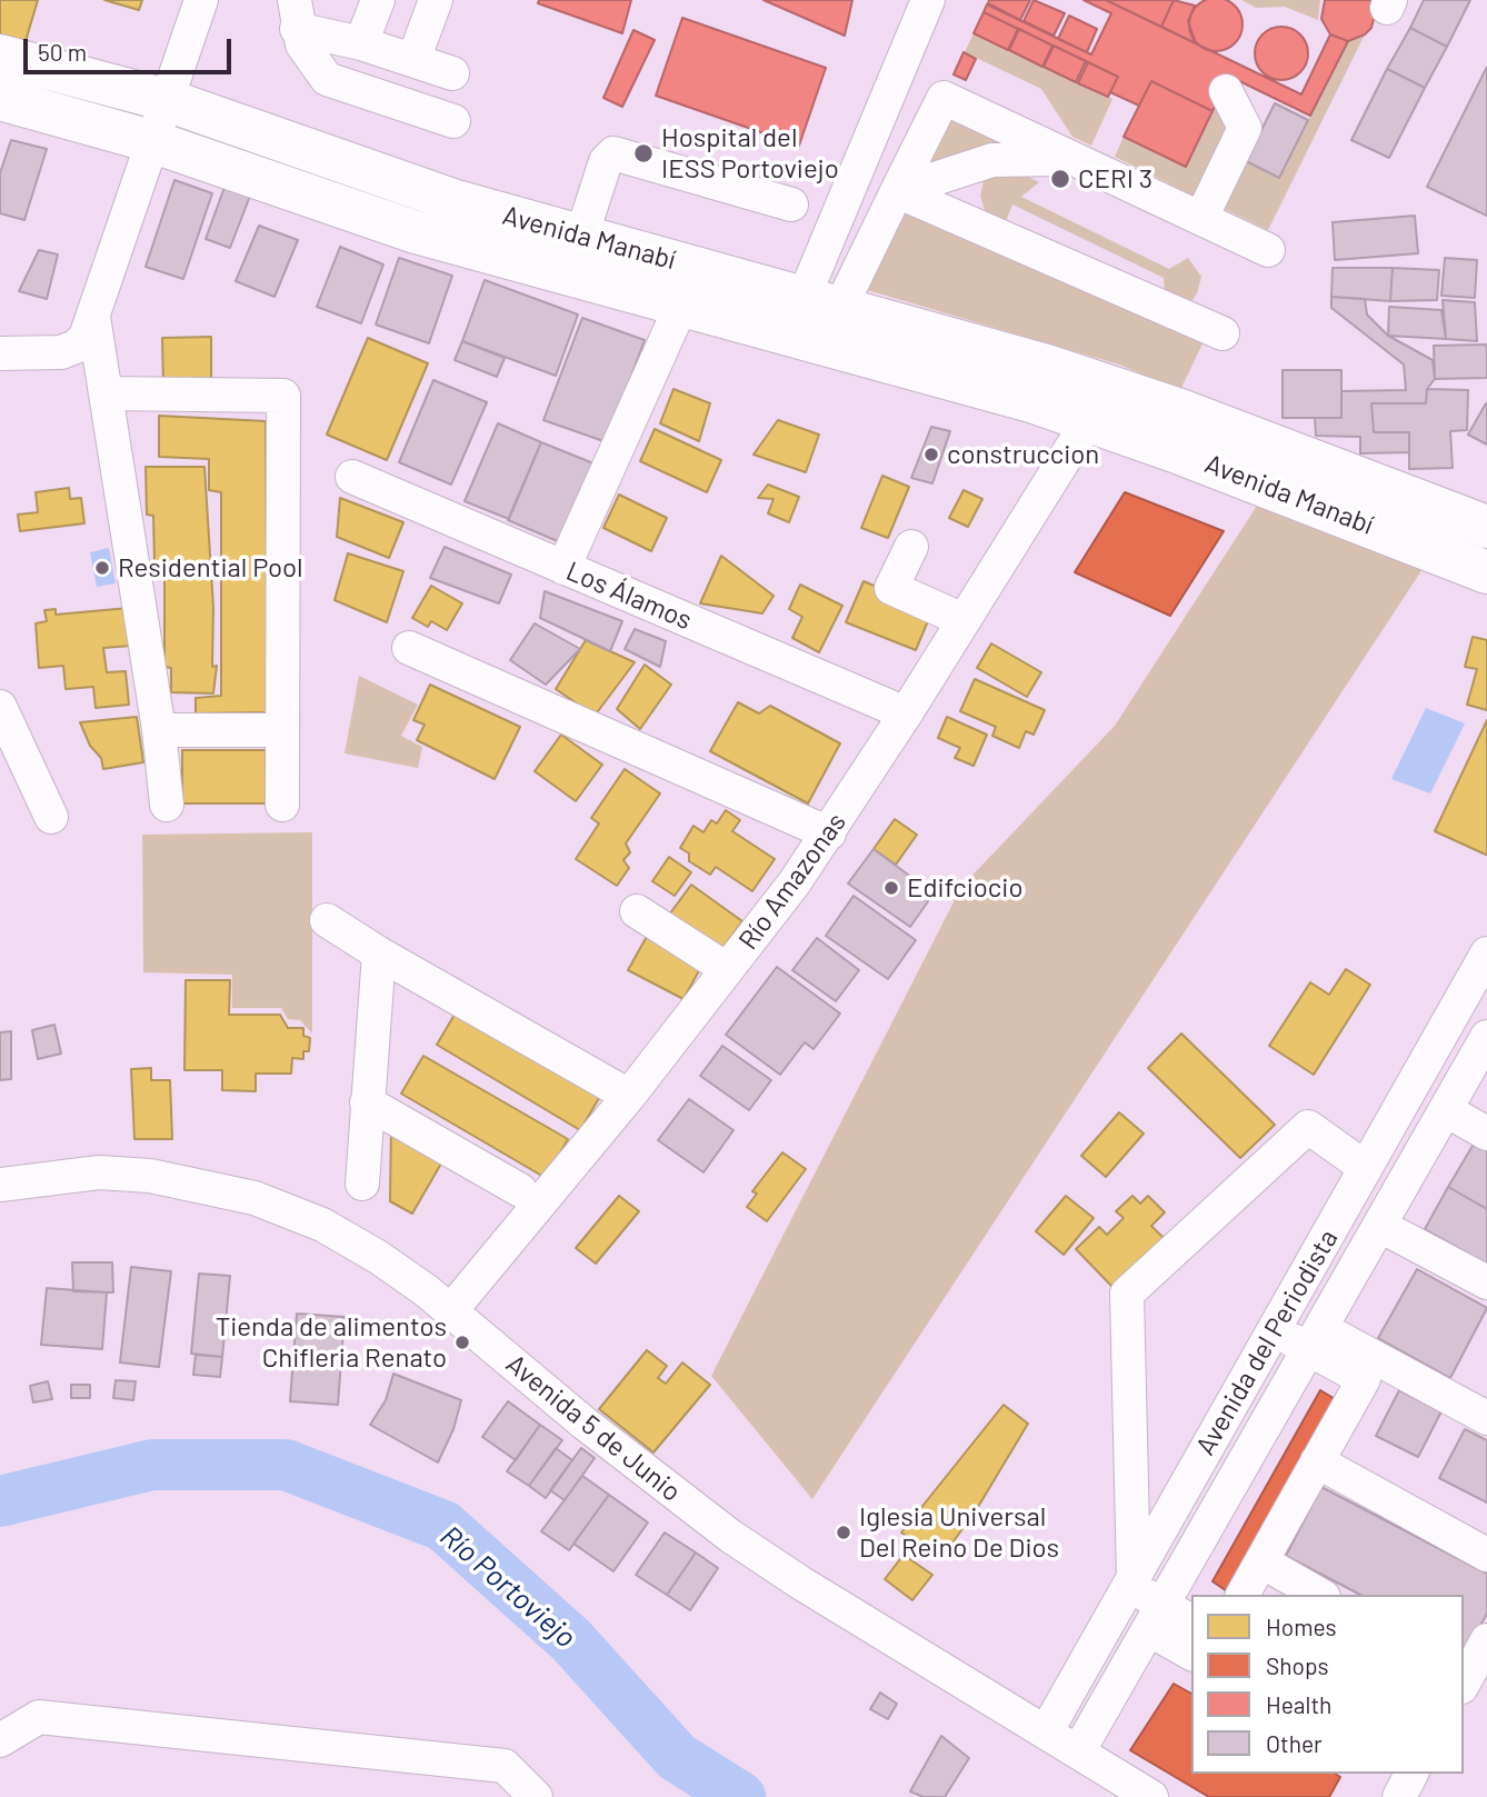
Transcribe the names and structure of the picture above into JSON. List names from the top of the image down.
{
  "streets": {
    "main road": ["Avenida Manabí"],
    "street": [
      "Los Álamos",
      "Río Amazonas",
      "Avenida del Periodista",
      "Avenida 5 de Junio"
    ]
  },
  "crossings": [
    ["Avenida Manabí", "Río Amazonas"],
    ["Los Álamos", "Río Amazonas"],
    ["Río Amazonas", "Avenida 5 de Junio"],
    ["Avenida del Periodista", "Avenida 5 de Junio"]
  ],
  "water": ["Río Portoviejo"],
  "places": [
    "Hospital del IESS Portoviejo",
    "CERI 3",
    "construccion",
    "Residential Pool",
    "Edifciocio",
    "Tienda de alimentos Chifleria Renato",
    "Iglesia Universal Del Reino De Dios"
  ],
  "legend": [
    "Homes",
    "Shops",
    "Health",
    "Other"
  ],
  "scale_bar": "50 m"
}
